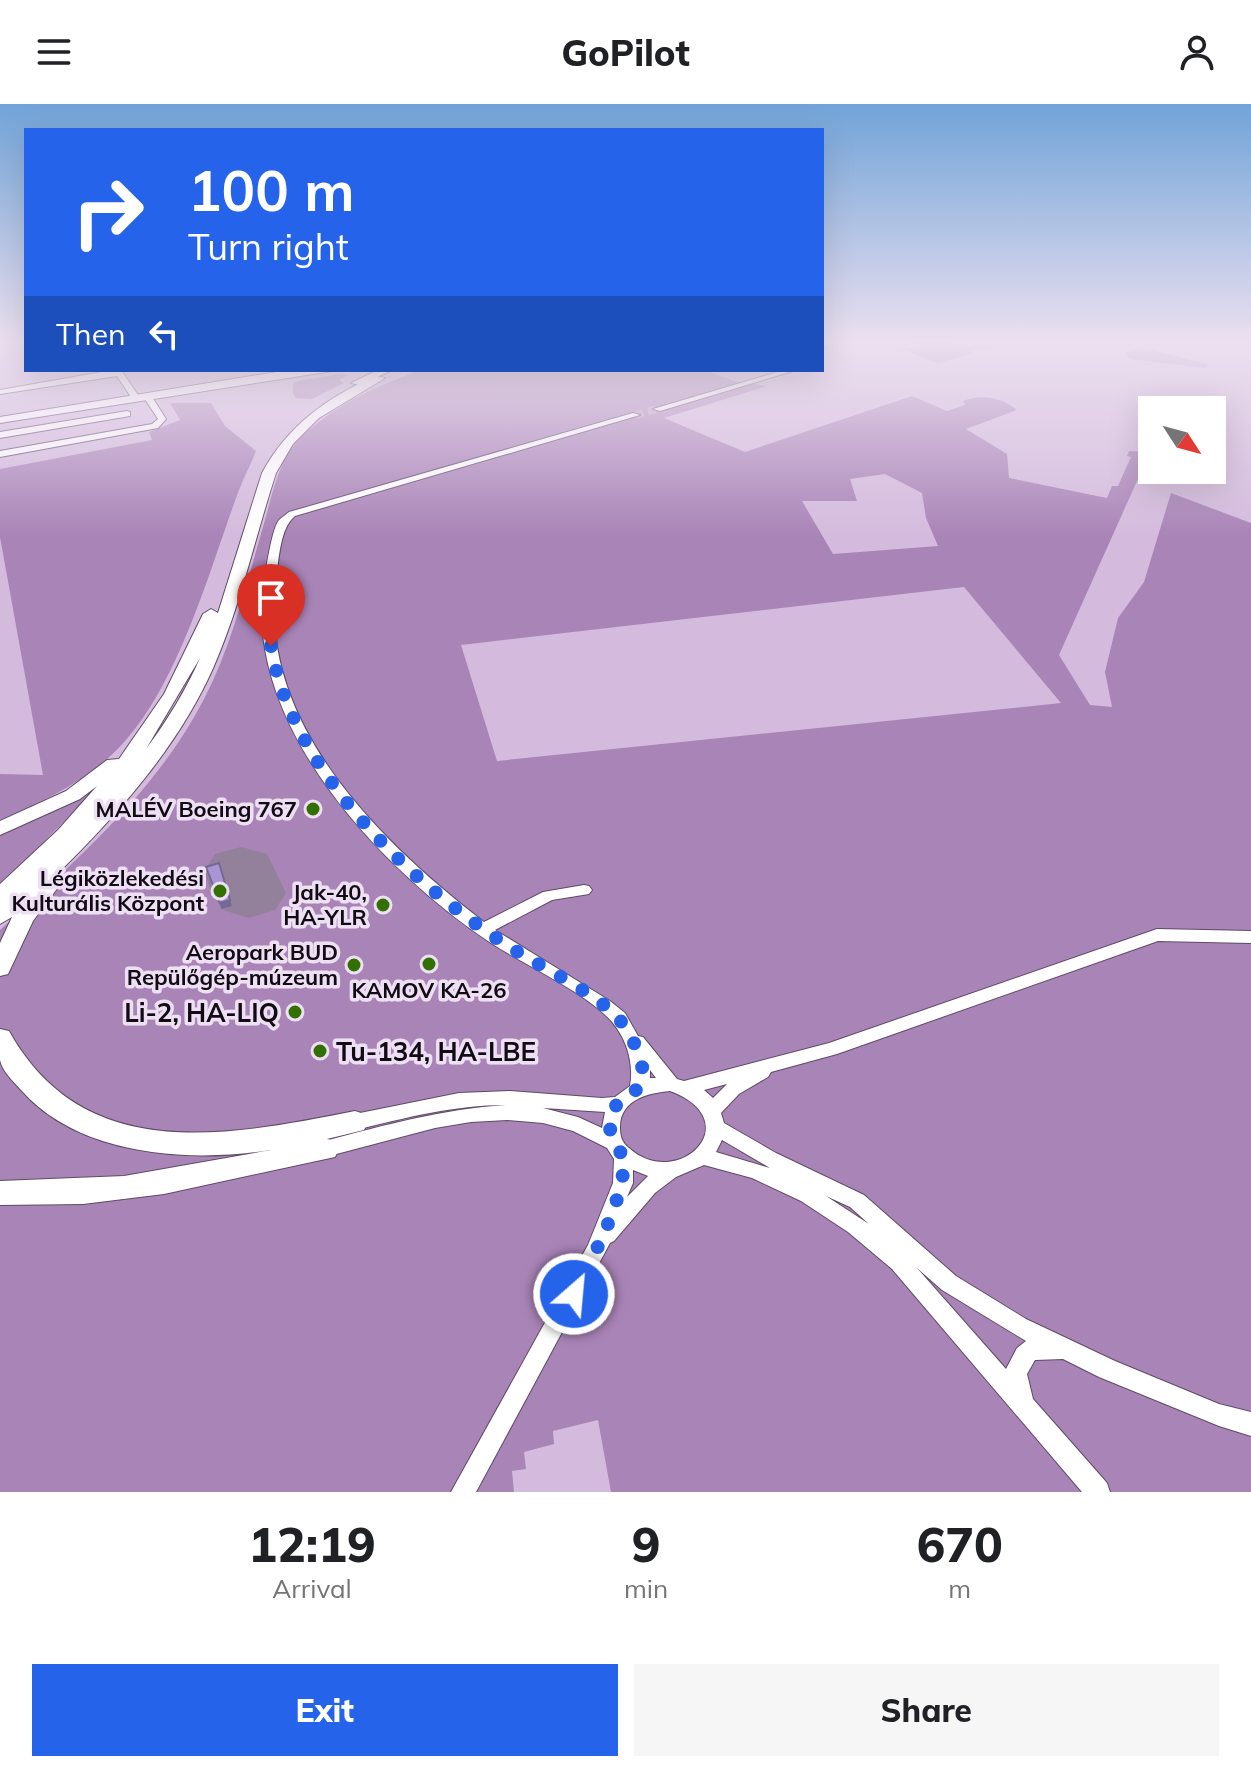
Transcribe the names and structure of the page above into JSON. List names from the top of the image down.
{
  "places": [
    "MALÉV Boeing 767",
    "Légiközlekedési Kulturális Központ",
    "Jak-40, HA-YLR",
    "KAMOV KA-26",
    "Aeropark BUD Repülőgép-múzeum",
    "Li-2, HA-LIQ",
    "Tu-134, HA-LBE"
  ],
  "north": "bottom right",
  "page": {
    "header": "GoPilot",
    "turn": ["100 m", "Turn right"],
    "then": "Then",
    "eta": [
      "12:19",
      "Arrival",
      "9",
      "min",
      "670",
      "m"
    ],
    "buttons": ["Exit", "Share"]
  }
}
